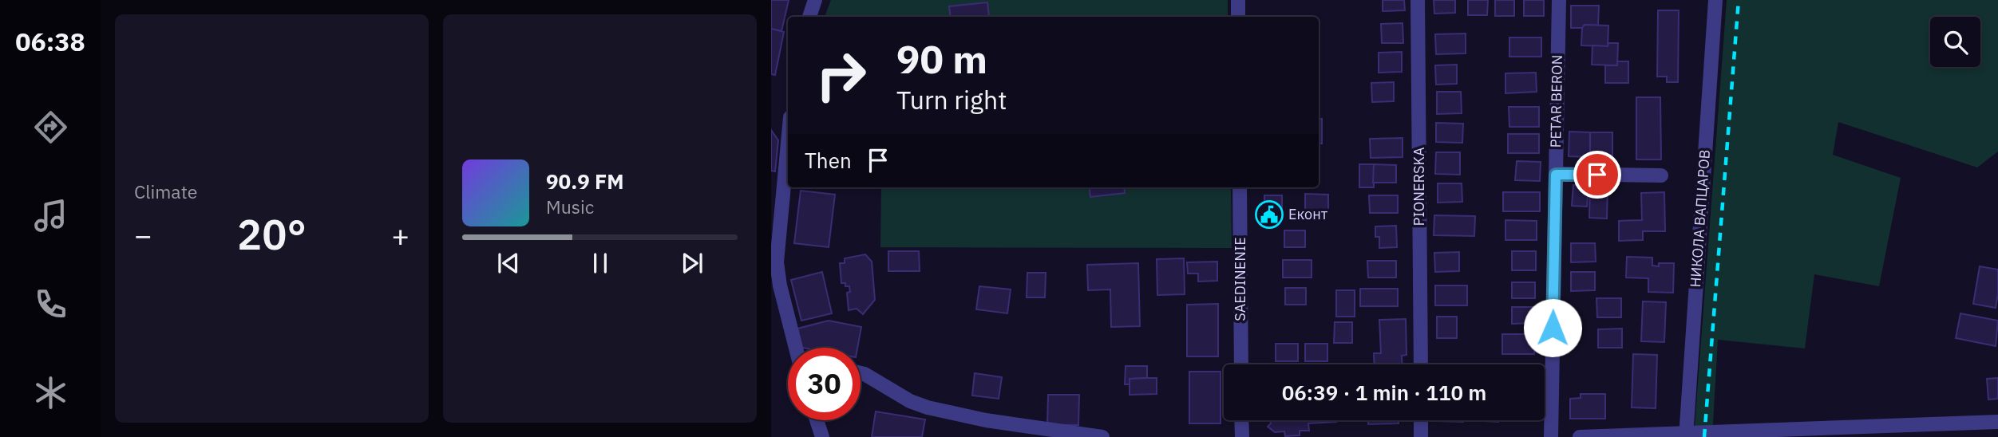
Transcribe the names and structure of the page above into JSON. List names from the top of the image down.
{
  "streets": {
    "street": [
      "PETAR BERON",
      "PIONERSKA",
      "НИКОЛА ВАПЦАРОВ",
      "SAEDINENIE"
    ]
  },
  "places": {
    "public building": ["Еконт"]
  },
  "page": {
    "tabs": "06:38",
    "tile": "Climate",
    "turn": ["90 m", "Turn right"],
    "then": "Then",
    "song": ["90.9 FM", "Music"],
    "heat": ["−", "20°", "+"],
    "limit": "30",
    "trip": "06:39 · 1 min · 110 m"
  }
}
